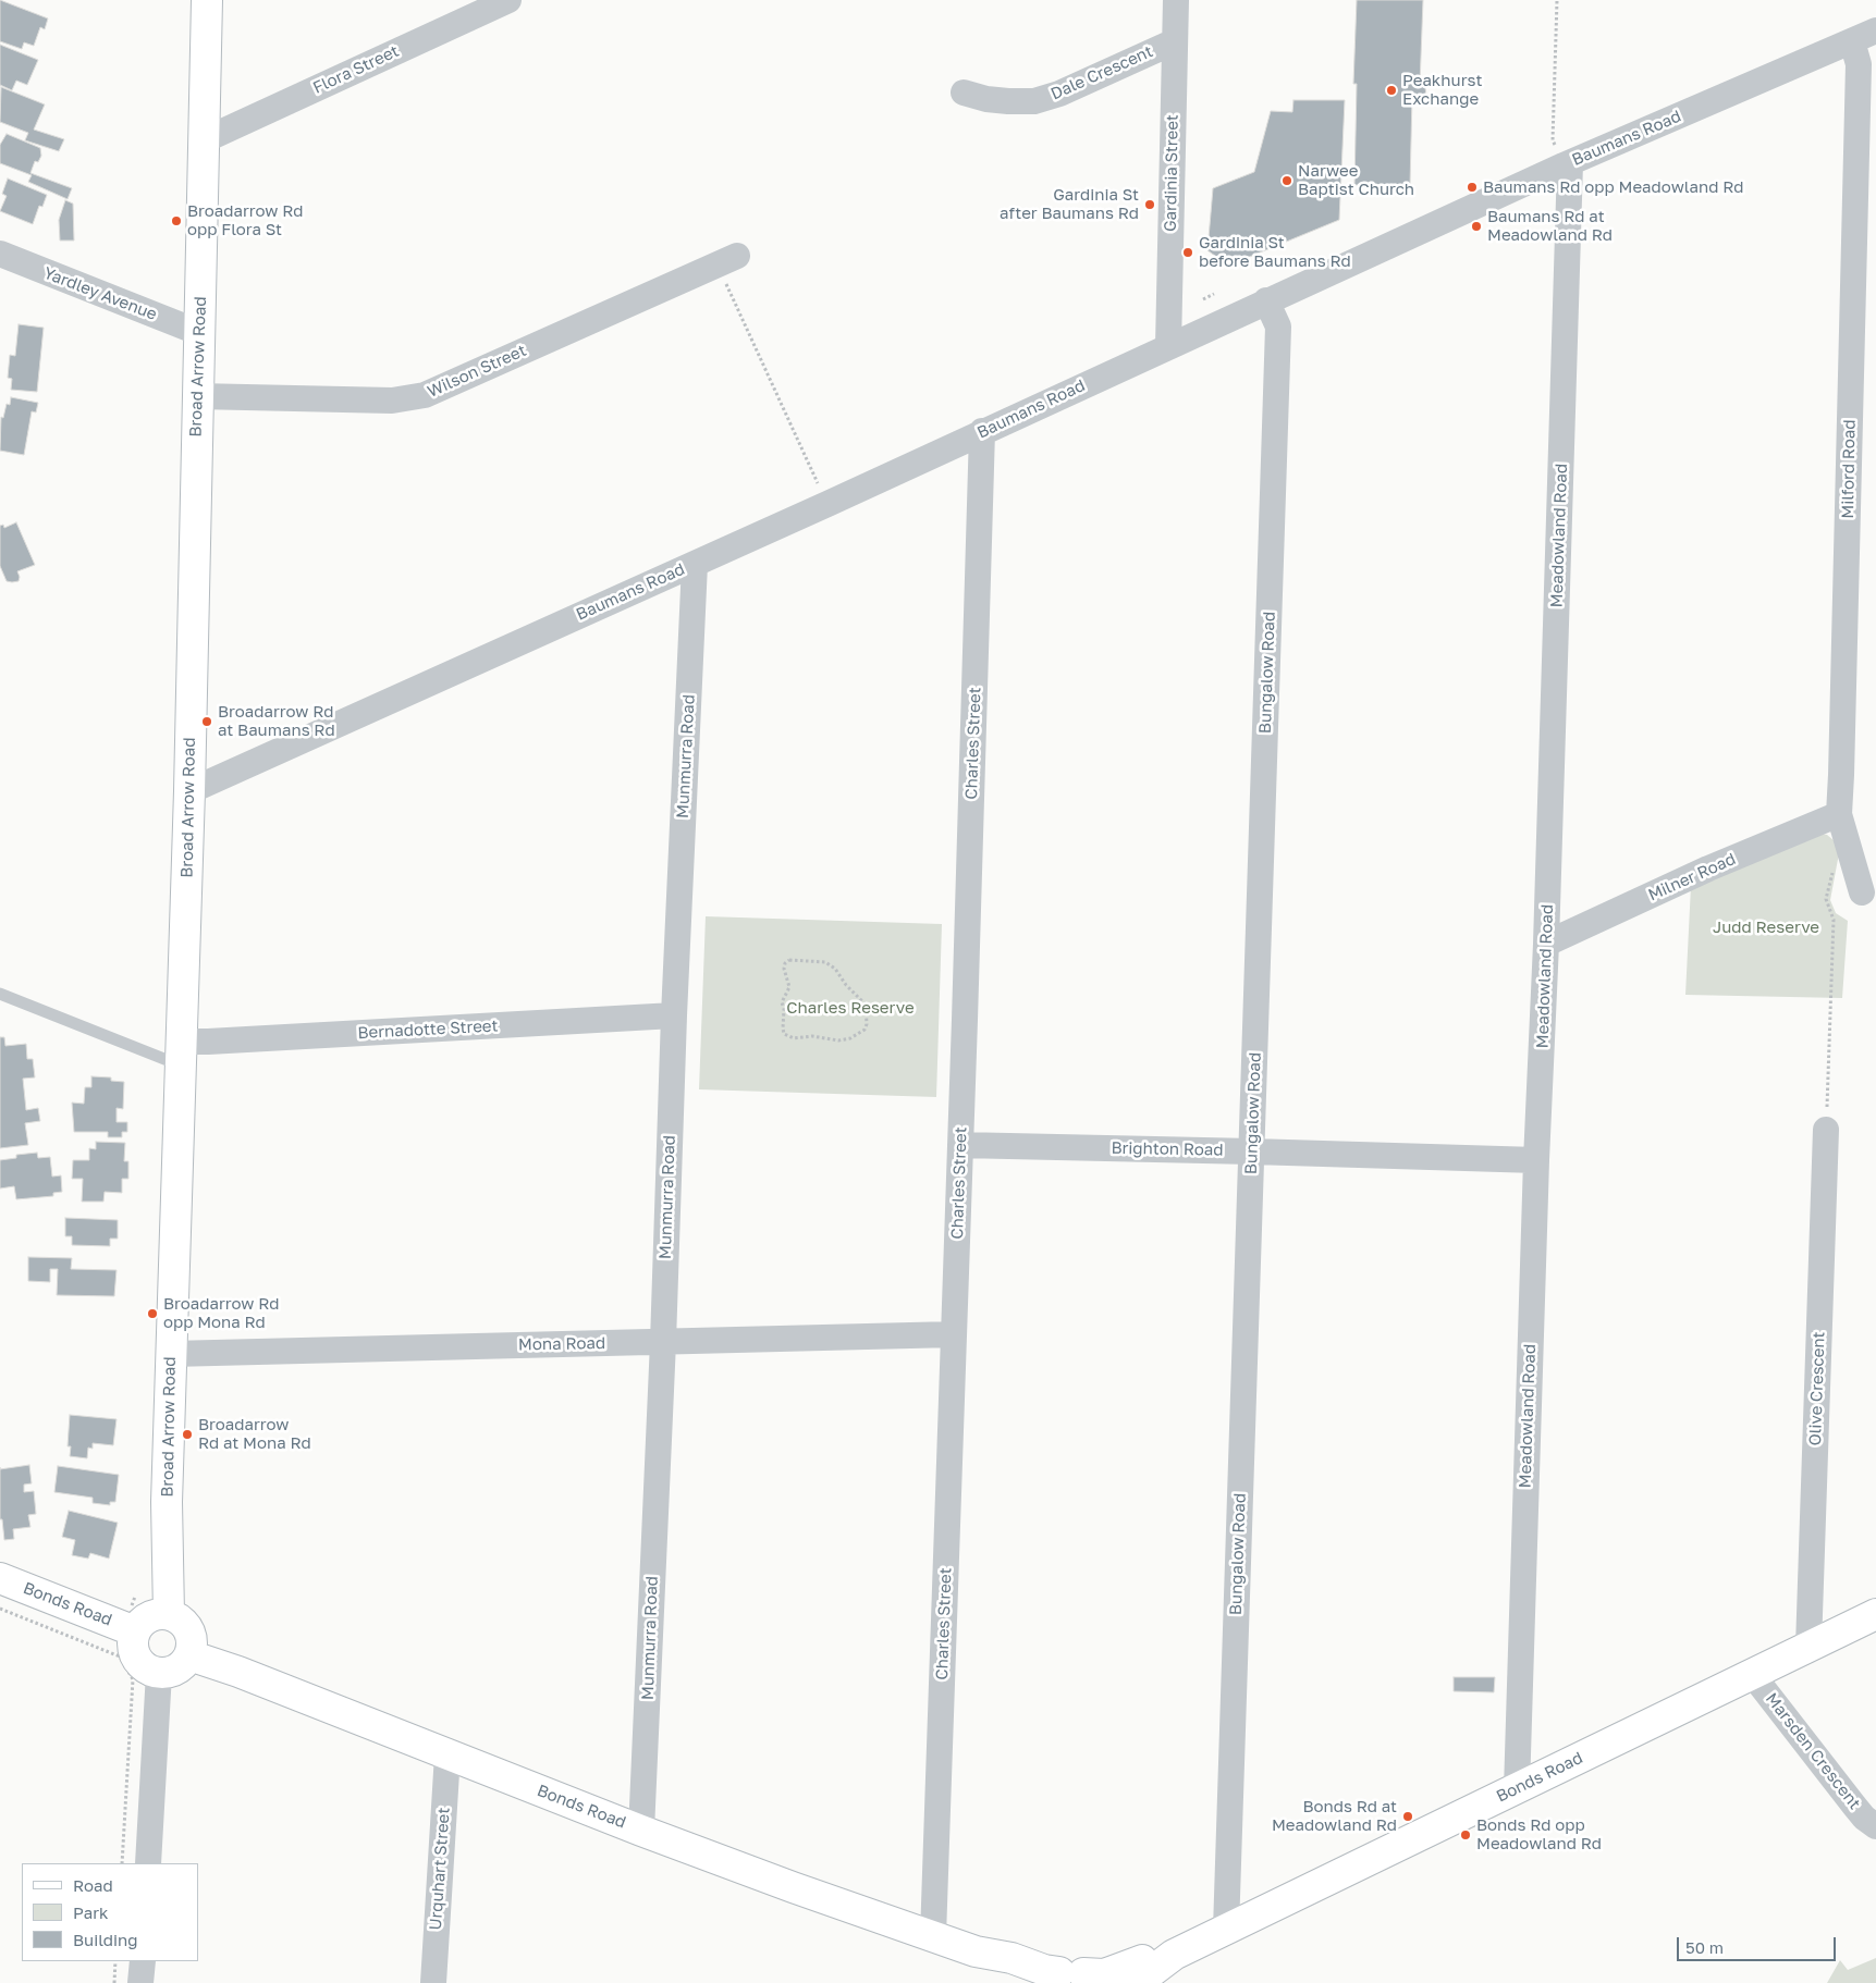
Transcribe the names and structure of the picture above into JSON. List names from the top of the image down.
{
  "streets": {
    "main road": ["Broad Arrow Road", "Bonds Road"],
    "street": [
      "Flora Street",
      "Dale Crescent",
      "Baumans Road",
      "Gardinia Street",
      "Yardley Avenue",
      "Wilson Street",
      "Milford Road",
      "Meadowland Road",
      "Bungalow Road",
      "Charles Street",
      "Munmurra Road",
      "Milner Road",
      "Bernadotte Street",
      "Brighton Road",
      "Mona Road",
      "Olive Crescent",
      "Marsden Crescent",
      "Urquhart Street"
    ]
  },
  "crossings": [
    ["Flora Street", "Broad Arrow Road"],
    ["Dale Crescent", "Gardinia Street"],
    ["Baumans Road", "Gardinia Street"],
    ["Baumans Road", "Broad Arrow Road"],
    ["Baumans Road", "Milford Road"],
    ["Baumans Road", "Meadowland Road"],
    ["Baumans Road", "Bungalow Road"],
    ["Baumans Road", "Charles Street"],
    ["Baumans Road", "Munmurra Road"],
    ["Yardley Avenue", "Broad Arrow Road"],
    ["Broad Arrow Road", "Wilson Street"],
    ["Broad Arrow Road", "Bernadotte Street"],
    ["Broad Arrow Road", "Mona Road"],
    ["Broad Arrow Road", "Bonds Road"],
    ["Milford Road", "Milner Road"],
    ["Meadowland Road", "Milner Road"],
    ["Meadowland Road", "Brighton Road"],
    ["Meadowland Road", "Bonds Road"],
    ["Bungalow Road", "Brighton Road"],
    ["Bungalow Road", "Bonds Road"],
    ["Charles Street", "Brighton Road"],
    ["Charles Street", "Mona Road"],
    ["Charles Street", "Bonds Road"],
    ["Munmurra Road", "Bernadotte Street"],
    ["Munmurra Road", "Mona Road"],
    ["Munmurra Road", "Bonds Road"],
    ["Olive Crescent", "Bonds Road"],
    ["Bonds Road", "Marsden Crescent"],
    ["Bonds Road", "Urquhart Street"]
  ],
  "parks": ["Judd Reserve", "Charles Reserve"],
  "places": [
    "Peakhurst Exchange",
    "Narwee Baptist Church",
    "Baumans Rd opp Meadowland Rd",
    "Gardinia St after Baumans Rd",
    "Broadarrow Rd opp Flora St",
    "Baumans Rd at Meadowland Rd",
    "Gardinia St before Baumans Rd",
    "Broadarrow Rd at Baumans Rd",
    "Broadarrow Rd opp Mona Rd",
    "Broadarrow Rd at Mona Rd",
    "Bonds Rd at Meadowland Rd",
    "Bonds Rd opp Meadowland Rd"
  ],
  "legend": ["Road", "Park", "Building"],
  "scale_bar": "50 m"
}
